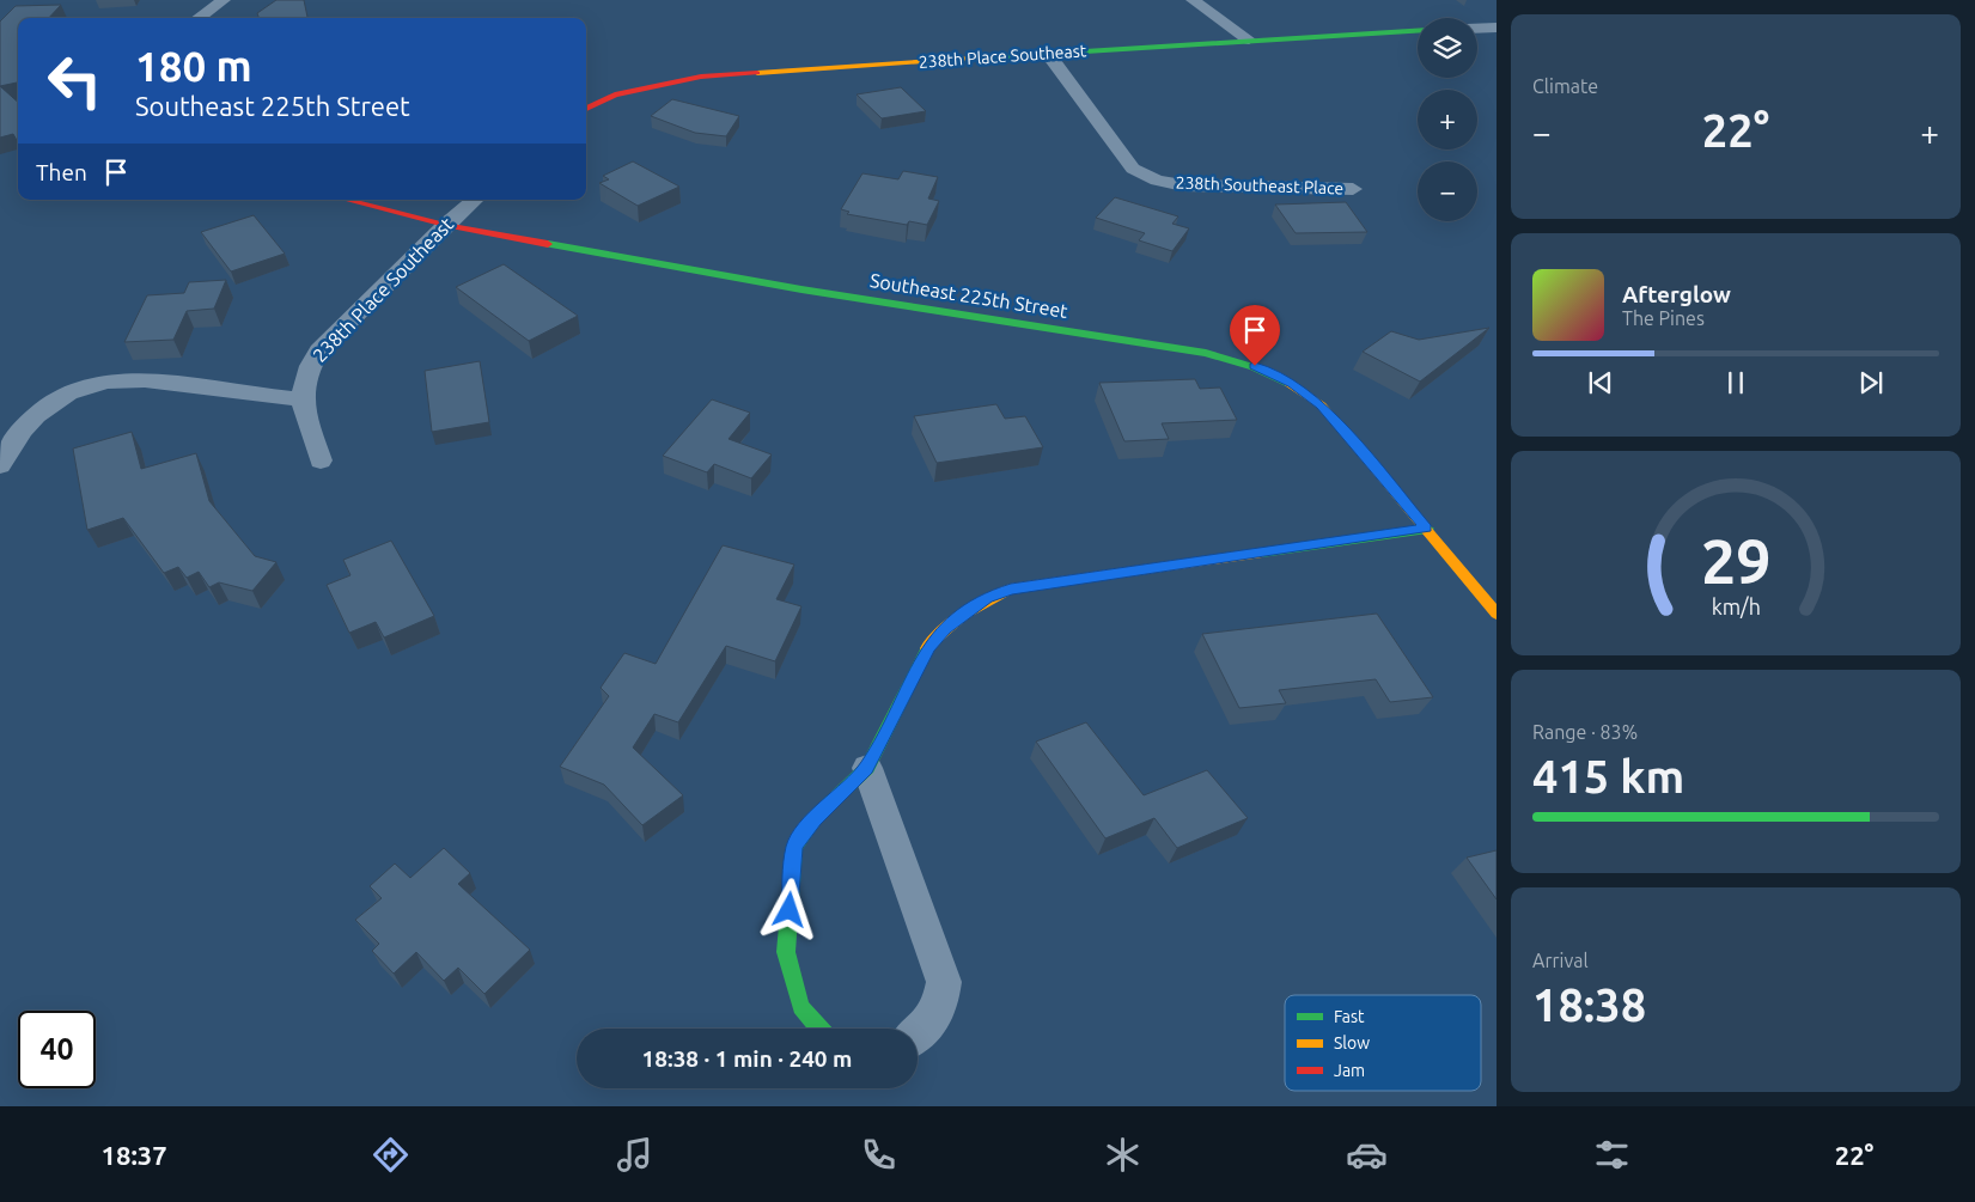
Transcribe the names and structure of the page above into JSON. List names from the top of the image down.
{
  "streets": {
    "street": ["238th Place Southeast", "238th Southeast Place", "Southeast 225th Street"]
  },
  "crossings": [
    ["238th Place Southeast", "238th Southeast Place"],
    ["238th Place Southeast", "Southeast 225th Street"]
  ],
  "legend": ["Fast", "Slow", "Jam"],
  "page": {
    "tile": [
      "Climate",
      ["Range · 83%", "415 km"],
      ["Arrival", "18:38"]
    ],
    "map_buttons": ["+", "−"],
    "turn": ["180 m", "Southeast 225th Street"],
    "heat": ["−", "22°", "+"],
    "then": "Then",
    "song": ["Afterglow", "The Pines"],
    "limit": "40",
    "trip": "18:38 · 1 min · 240 m",
    "tabs": ["18:37", "22°"],
    "gauge": ["29", "km/h"]
  }
}
